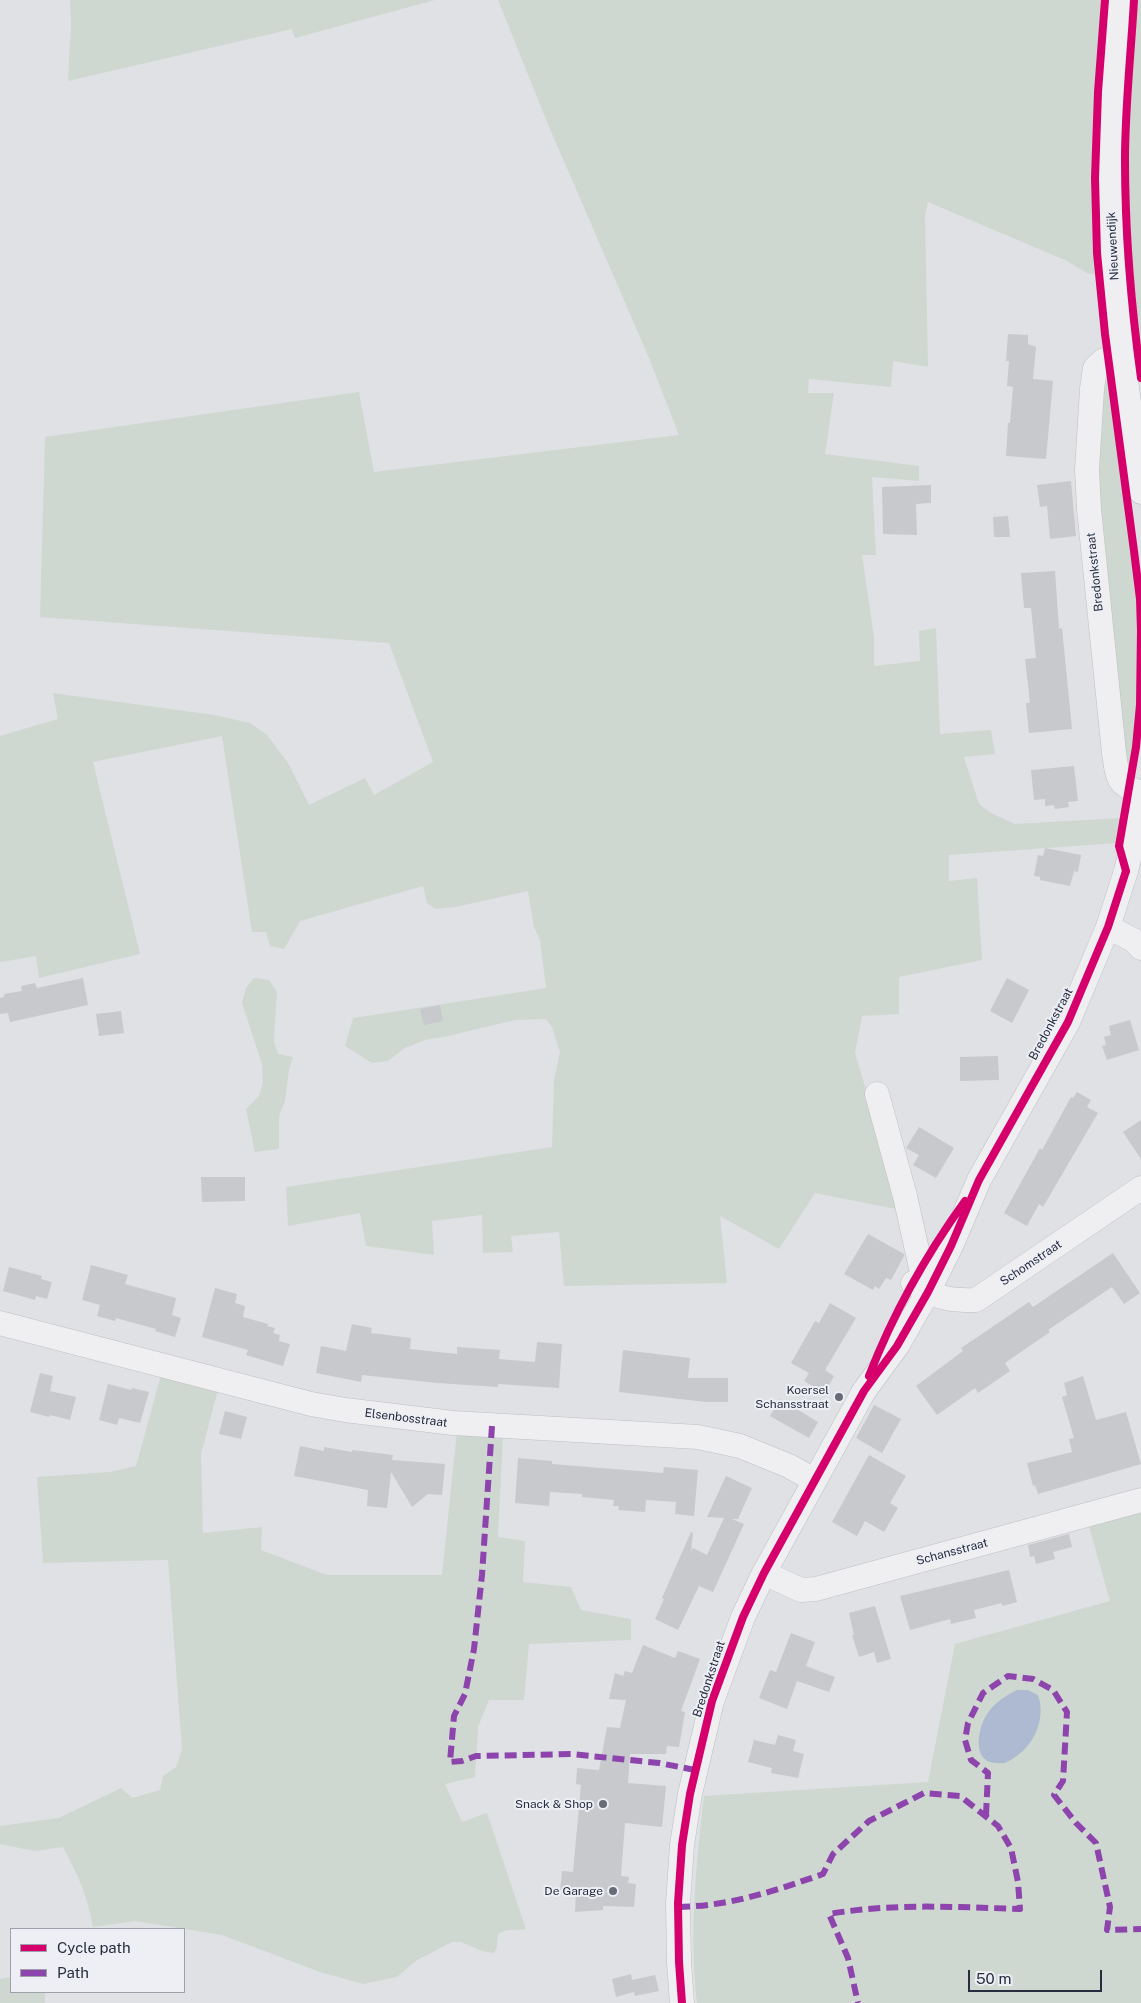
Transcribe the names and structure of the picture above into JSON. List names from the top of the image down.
{
  "streets": {
    "street": [
      "Nieuwendijk",
      "Bredonkstraat",
      "Schomstraat",
      "Elsenbosstraat",
      "Schansstraat"
    ]
  },
  "crossings": [
    ["Nieuwendijk", "Bredonkstraat"],
    ["Bredonkstraat", "Schomstraat"],
    ["Bredonkstraat", "Elsenbosstraat"],
    ["Bredonkstraat", "Schansstraat"]
  ],
  "places": ["Koersel Schansstraat", "Snack & Shop", "De Garage"],
  "legend": ["Cycle path", "Path"],
  "scale_bar": "50 m"
}
